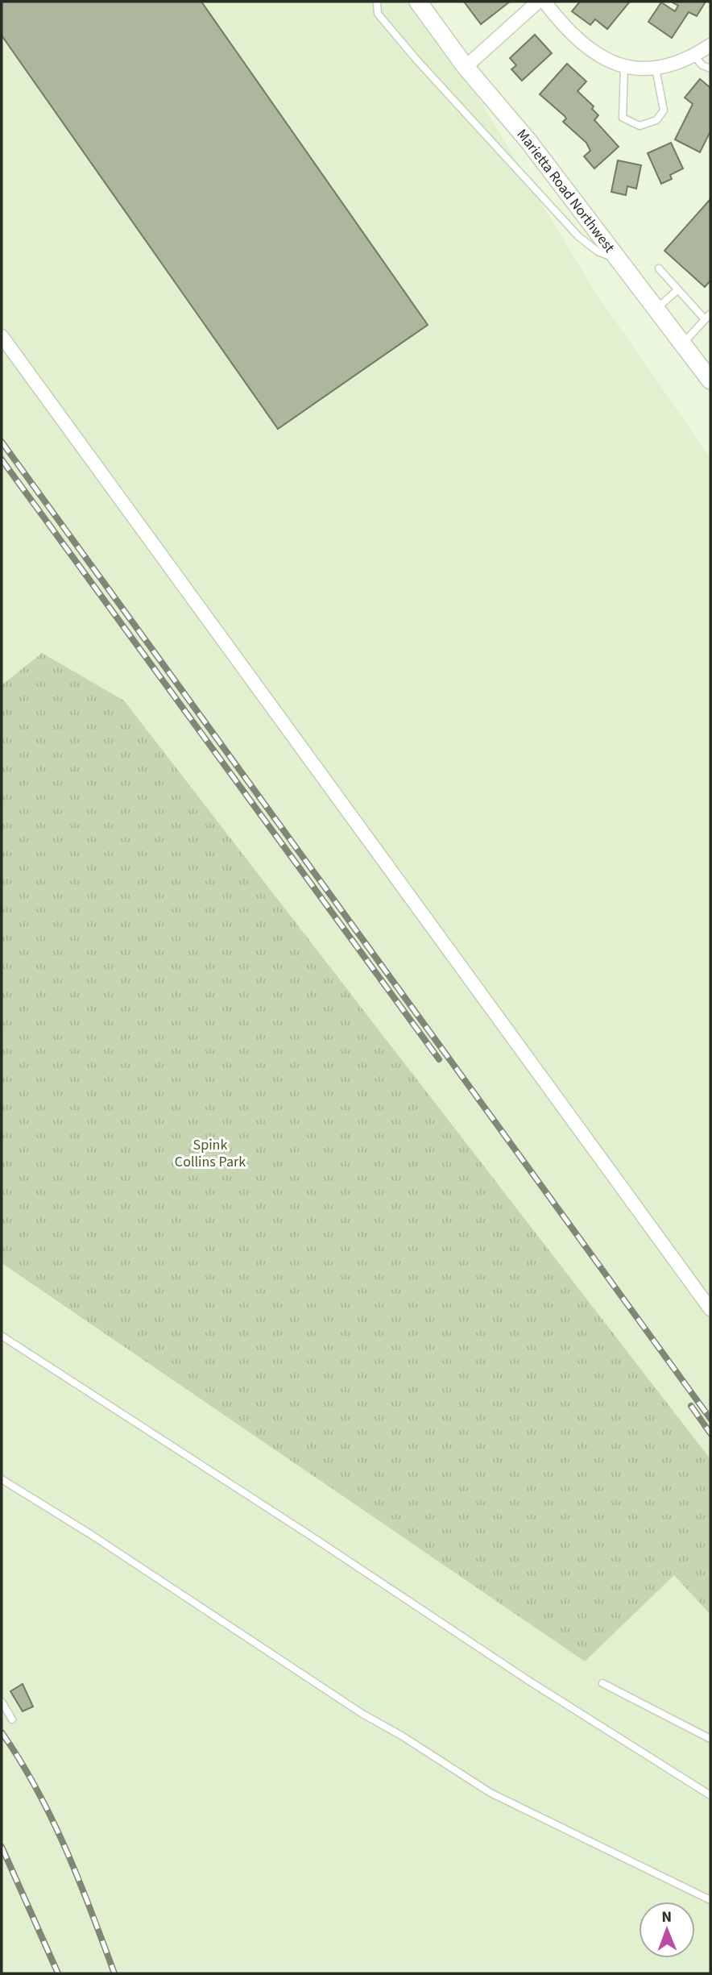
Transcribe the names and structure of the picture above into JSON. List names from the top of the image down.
{
  "streets": {
    "main road": ["Marietta Road Northwest"]
  },
  "parks": ["Spink Collins Park"],
  "north": "top"
}
